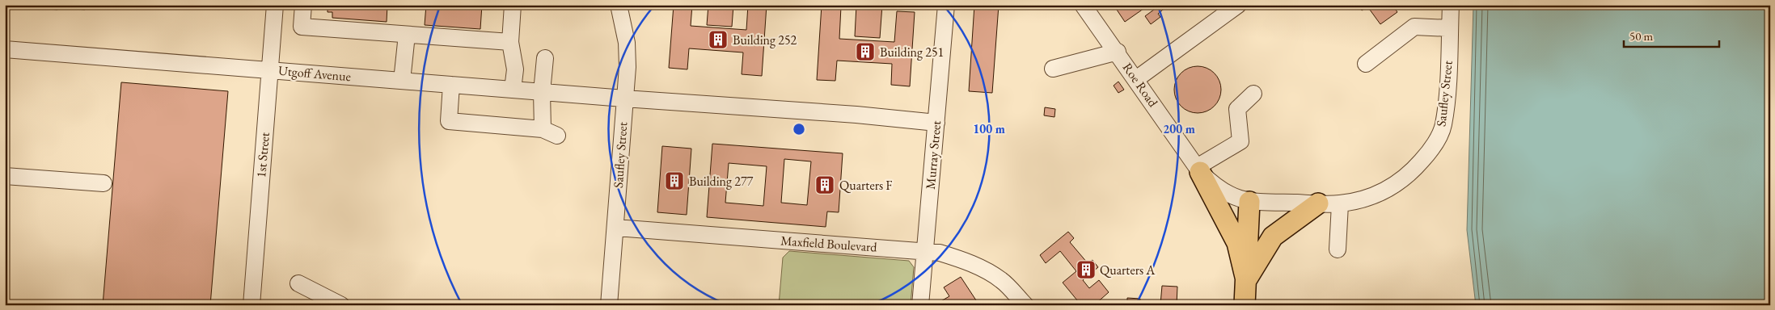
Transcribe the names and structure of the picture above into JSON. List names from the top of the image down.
{
  "streets": {
    "street": [
      "Utgoff Avenue",
      "Roe Road",
      "Saufley Street",
      "1st Street",
      "Murray Street",
      "Maxfield Boulevard"
    ]
  },
  "crossings": [
    ["Utgoff Avenue", "Saufley Street"],
    ["Utgoff Avenue", "1st Street"],
    ["Utgoff Avenue", "Murray Street"],
    ["Roe Road", "Saufley Street"],
    ["Saufley Street", "Maxfield Boulevard"],
    ["Murray Street", "Maxfield Boulevard"]
  ],
  "places": {
    "building": [
      "Building 252",
      "Building 251",
      "Building 277",
      "Quarters F",
      "Quarters A"
    ]
  },
  "scale_bar": "50 m",
  "rings": ["100 m", "200 m"]
}
